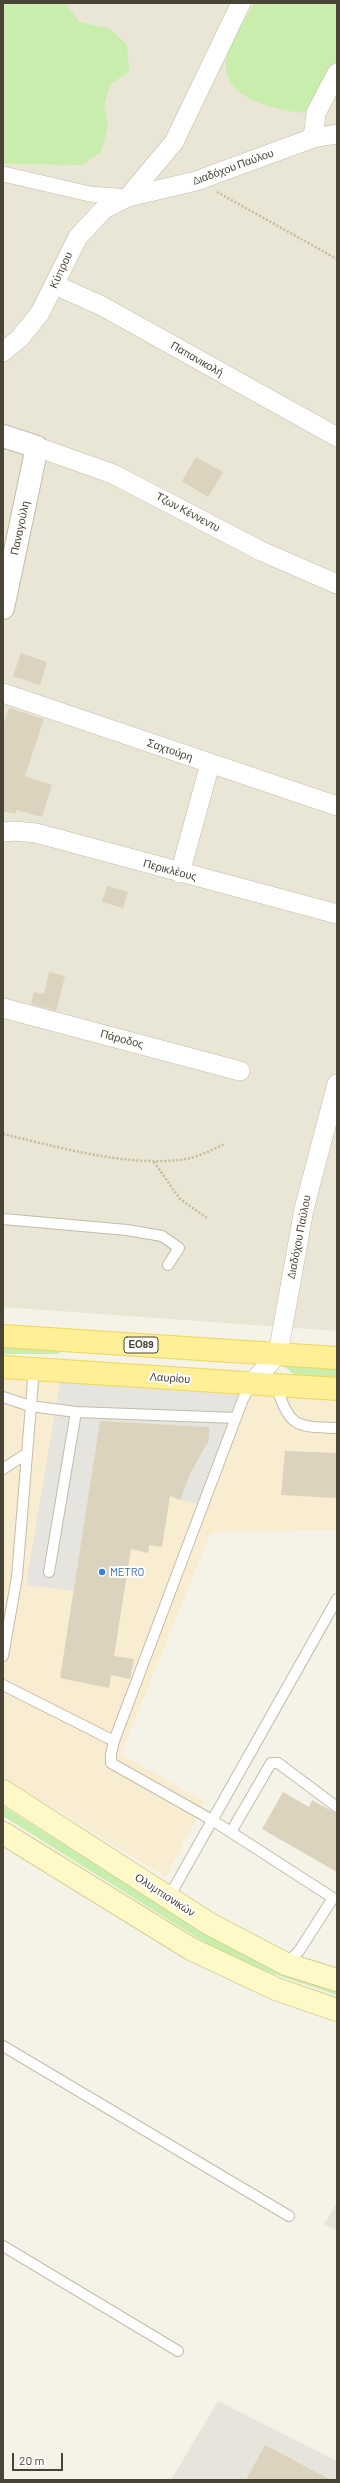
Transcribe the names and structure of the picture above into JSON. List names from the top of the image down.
{
  "streets": {
    "main road": ["ΕΟ89", "Λαυρίου", "Ολυμπιονικών"],
    "street": [
      "Διαδόχου Παύλου",
      "Κύπρου",
      "Παπανικολή",
      "Τζων Κέννεντυ",
      "Παναγούλη",
      "Σαχτούρη",
      "Περικλέους",
      "Πάροδος"
    ]
  },
  "crossings": [
    ["Διαδόχου Παύλου", "Κύπρου"],
    ["Διαδόχου Παύλου", "ΕΟ89"],
    ["Κύπρου", "Παπανικολή"],
    ["Τζων Κέννεντυ", "Παναγούλη"]
  ],
  "places": ["METRO"],
  "scale_bar": "20 m"
}
